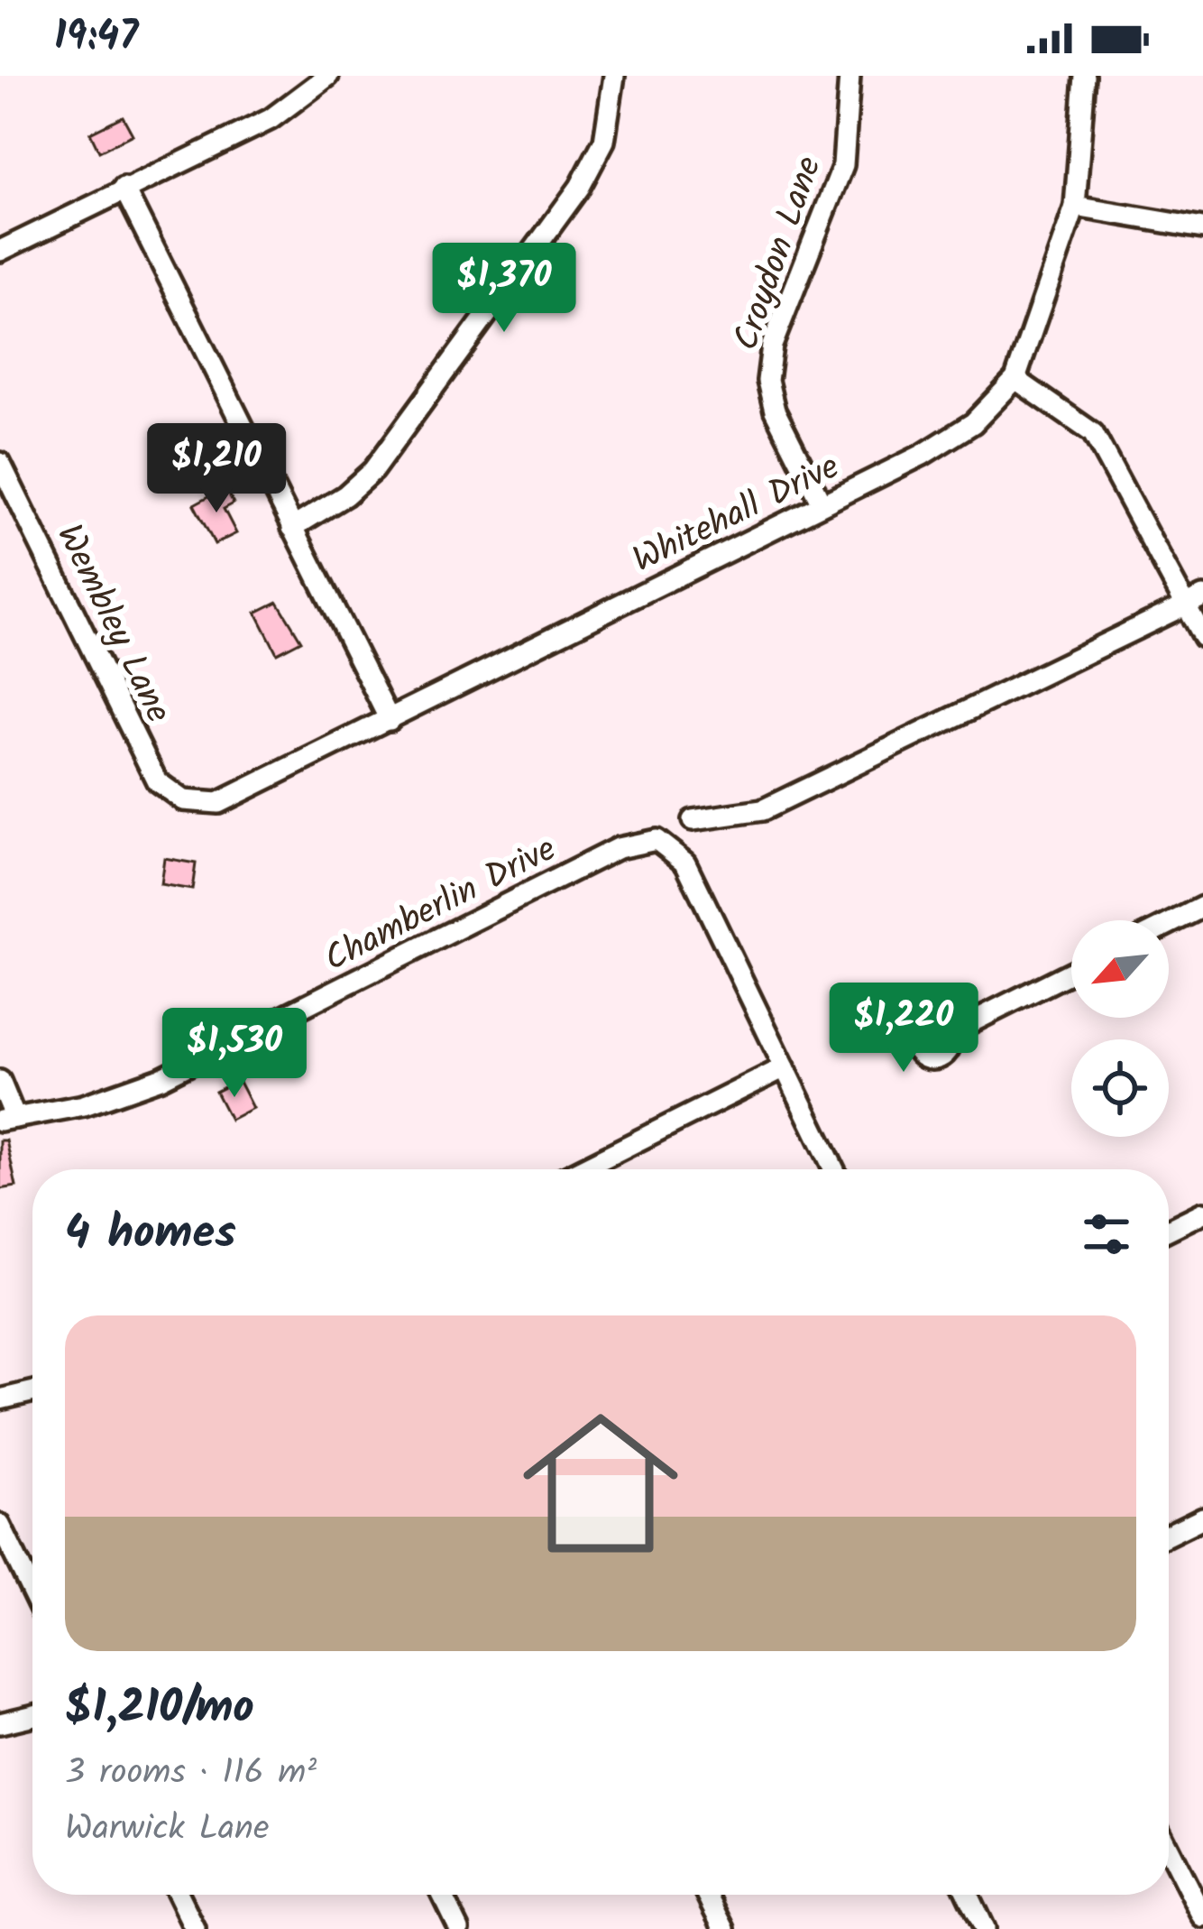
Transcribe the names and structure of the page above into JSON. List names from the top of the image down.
{
  "streets": {
    "street": [
      "Croydon Lane",
      "Whitehall Drive",
      "Wembley Lane",
      "Chamberlin Drive"
    ]
  },
  "crossings": [
    ["Croydon Lane", "Whitehall Drive"],
    ["Whitehall Drive", "Wembley Lane"]
  ],
  "north": "bottom left",
  "page": {
    "status": "19:47",
    "price": [
      "$1,370",
      "$1,210",
      "$1,220",
      "$1,530"
    ],
    "heading": "4 homes",
    "list": [
      {
        "name": "$1,210/mo",
        "note": "3 rooms · 116 m² · Warwick Lane"
      }
    ]
  }
}
